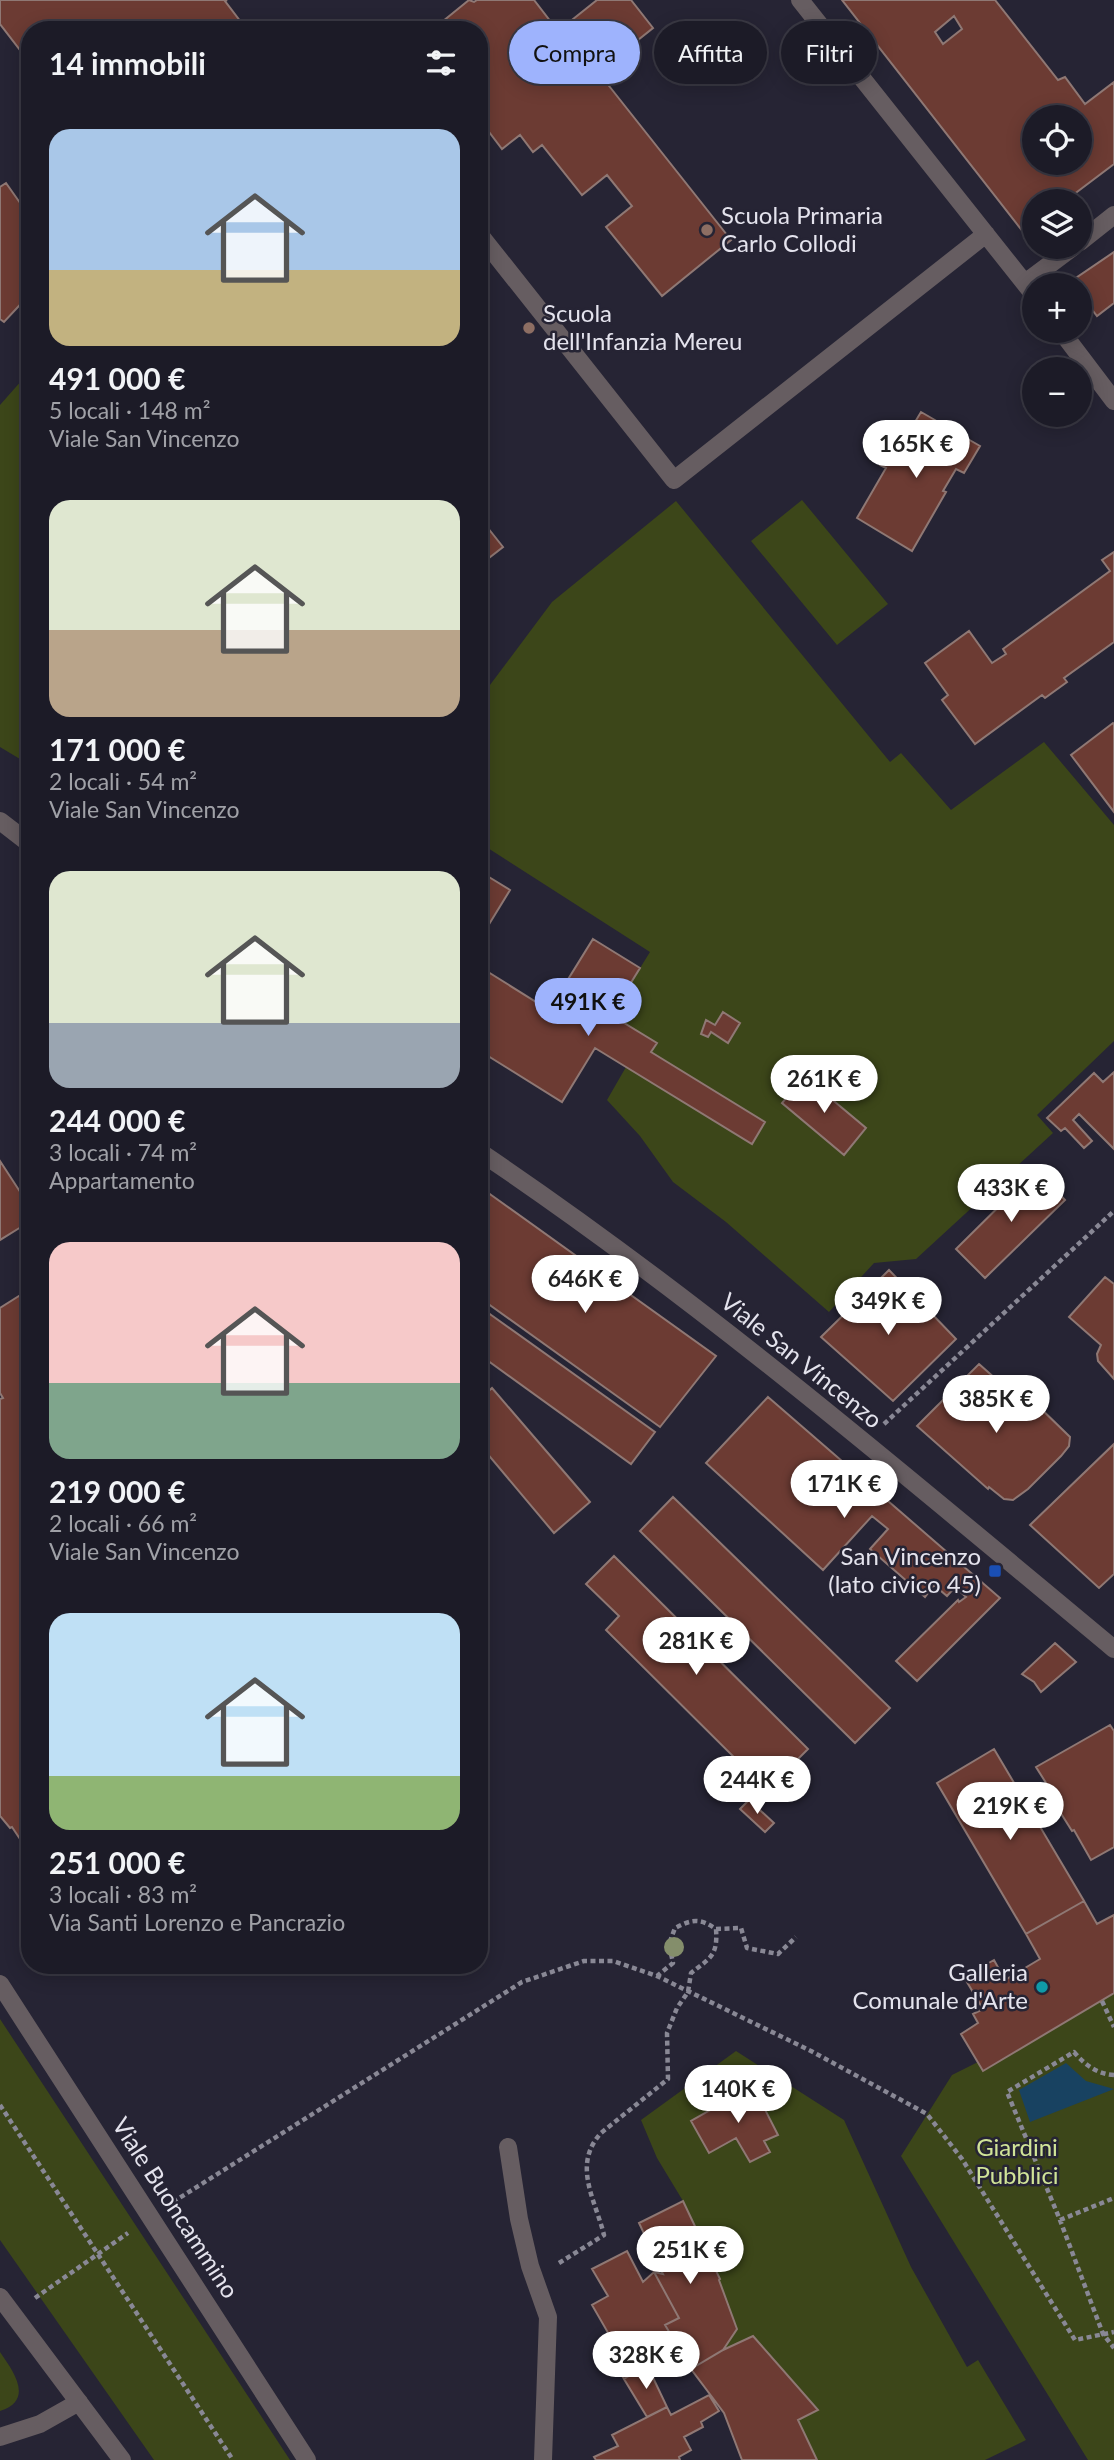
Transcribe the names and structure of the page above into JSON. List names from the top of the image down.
{
  "streets": {
    "street": ["Viale San Vincenzo", "Viale Buoncammino"]
  },
  "parks": ["Giardini Pubblici"],
  "places": {
    "other": ["Scuola Primaria Carlo Collodi", "Scuola dell'Infanzia Mereu", "Galleria Comunale d'Arte"],
    "transit": ["San Vincenzo (lato civico 45)"]
  },
  "page": {
    "chip": ["Compra", "Affitta", "Filtri"],
    "heading": "14 immobili",
    "map_buttons": ["+", "−"],
    "list": [
      {
        "name": "491 000 €",
        "note": "5 locali · 148 m² · Viale San Vincenzo"
      },
      {
        "name": "171 000 €",
        "note": "2 locali · 54 m² · Viale San Vincenzo"
      },
      {
        "name": "244 000 €",
        "note": "3 locali · 74 m² · Appartamento"
      },
      {
        "name": "219 000 €",
        "note": "2 locali · 66 m² · Viale San Vincenzo"
      },
      {
        "name": "251 000 €",
        "note": "3 locali · 83 m² · Via Santi Lorenzo e Pancrazio"
      }
    ],
    "price": [
      "165K €",
      "491K €",
      "261K €",
      "433K €",
      "646K €",
      "349K €",
      "385K €",
      "171K €",
      "281K €",
      "244K €",
      "219K €",
      "140K €",
      "251K €",
      "328K €"
    ]
  }
}
